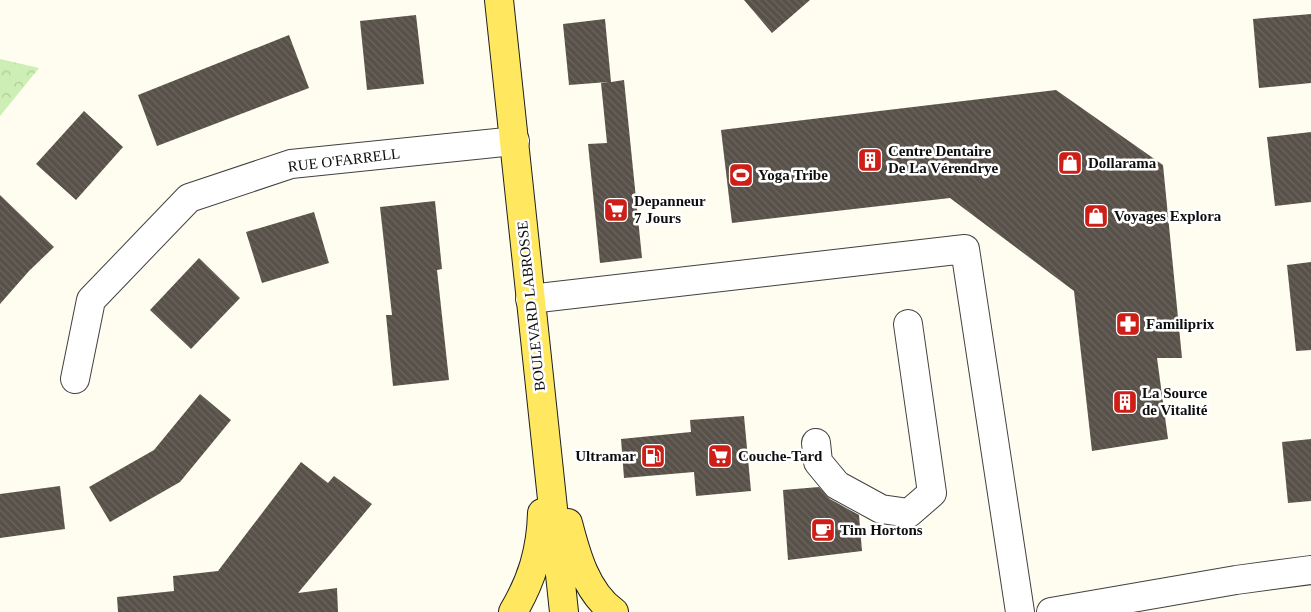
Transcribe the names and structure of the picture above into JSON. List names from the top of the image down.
{
  "streets": {
    "main road": ["BOULEVARD LABROSSE"],
    "street": ["RUE O'FARRELL"]
  },
  "crossings": [
    ["RUE O'FARRELL", "BOULEVARD LABROSSE"]
  ],
  "places": {
    "building": ["Centre Dentaire De La Vérendrye", "La Source de Vitalité"],
    "shop": ["Dollarama", "Voyages Explora"],
    "sports": ["Yoga Tribe"],
    "supermarket": ["Depanneur 7 Jours", "Couche-Tard"],
    "pharmacy": ["Familiprix"],
    "fuel station": ["Ultramar"],
    "cafe": ["Tim Hortons"]
  }
}
